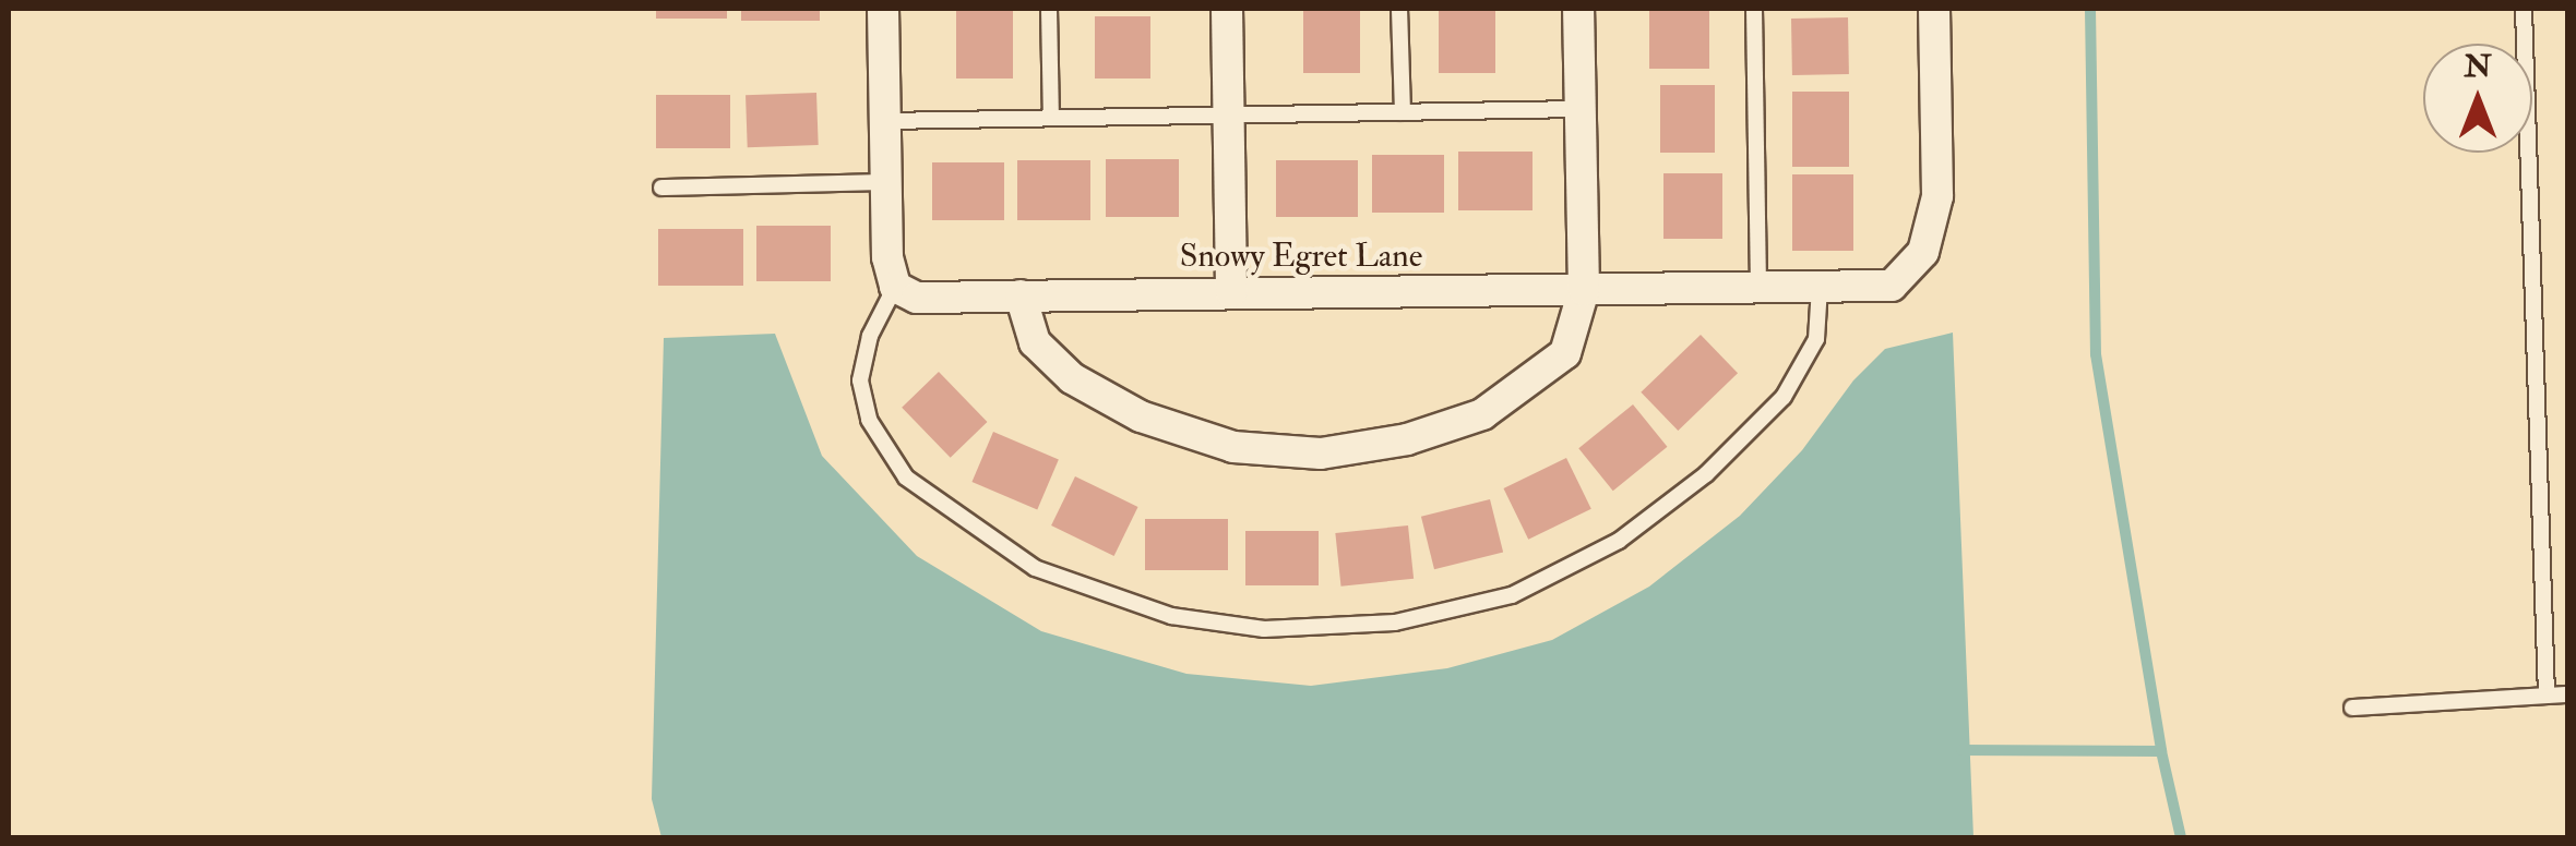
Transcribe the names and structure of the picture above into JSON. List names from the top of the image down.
{
  "streets": {
    "street": ["Snowy Egret Lane"]
  },
  "north": "top"
}
